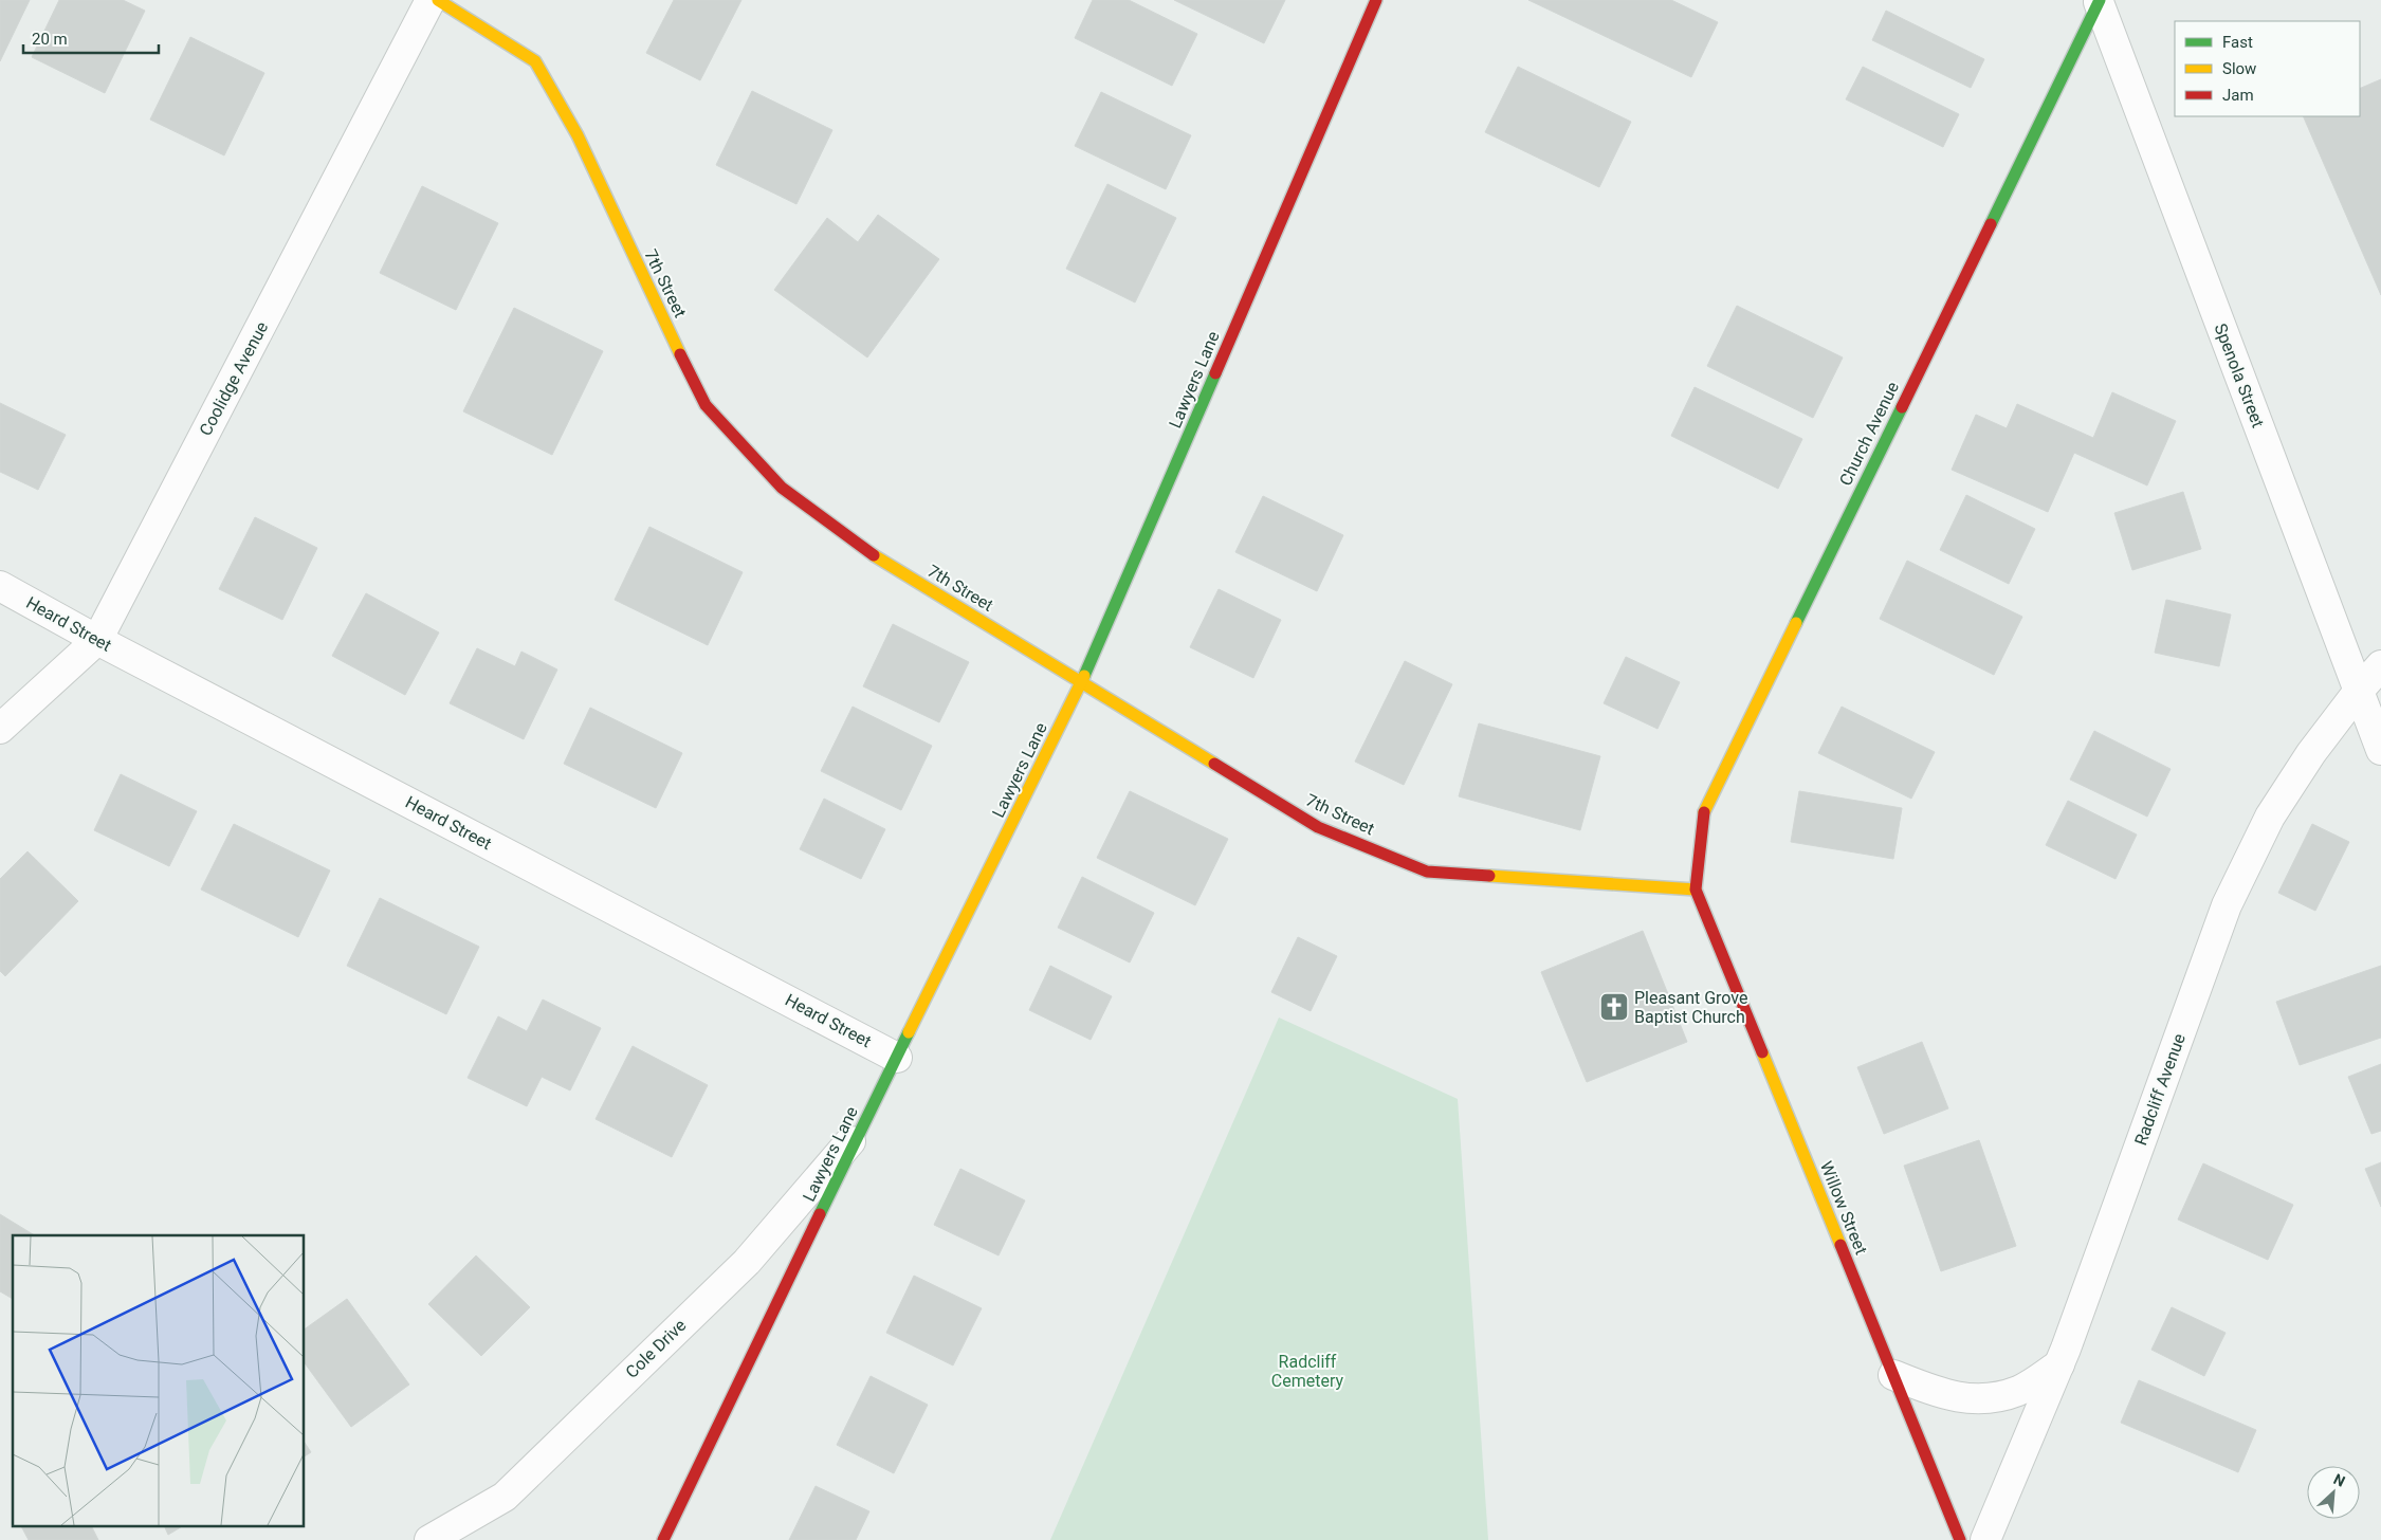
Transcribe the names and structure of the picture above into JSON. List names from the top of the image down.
{
  "streets": {
    "street": [
      "7th Street",
      "Spenola Street",
      "Coolidge Avenue",
      "Lawyers Lane",
      "Church Avenue",
      "Heard Street",
      "Radcliff Avenue",
      "Willow Street",
      "Cole Drive"
    ]
  },
  "crossings": [
    ["7th Street", "Lawyers Lane"],
    ["7th Street", "Church Avenue"],
    ["7th Street", "Willow Street"],
    ["Spenola Street", "Church Avenue"],
    ["Spenola Street", "Radcliff Avenue"],
    ["Coolidge Avenue", "Heard Street"],
    ["Lawyers Lane", "Heard Street"],
    ["Lawyers Lane", "Cole Drive"],
    ["Church Avenue", "Willow Street"]
  ],
  "parks": ["Radcliff Cemetery"],
  "places": {
    "church": ["Pleasant Grove Baptist Church"]
  },
  "legend": ["Fast", "Slow", "Jam"],
  "scale_bar": "20 m",
  "north": "top right"
}
